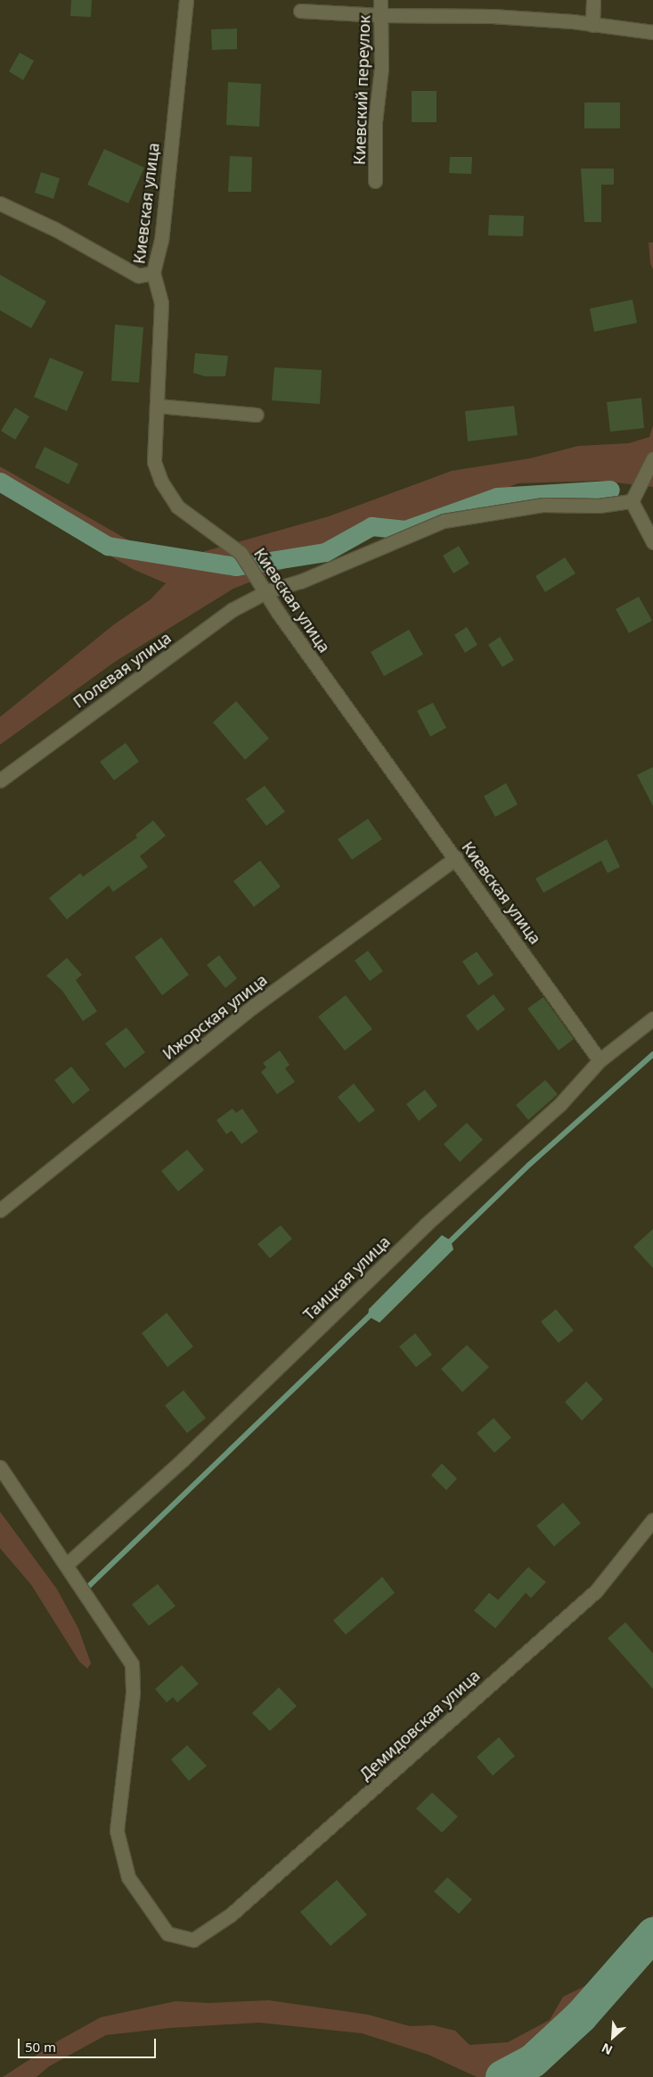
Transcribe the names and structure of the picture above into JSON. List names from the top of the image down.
{
  "streets": {
    "street": [
      "Киевский переулок",
      "Киевская улица",
      "Полевая улица",
      "Ижорская улица",
      "Таицкая улица",
      "Демидовская улица"
    ]
  },
  "crossings": [
    ["Киевская улица", "Полевая улица"],
    ["Киевская улица", "Ижорская улица"],
    ["Киевская улица", "Таицкая улица"],
    ["Таицкая улица", "Демидовская улица"]
  ],
  "scale_bar": "50 m",
  "north": "bottom left"
}
